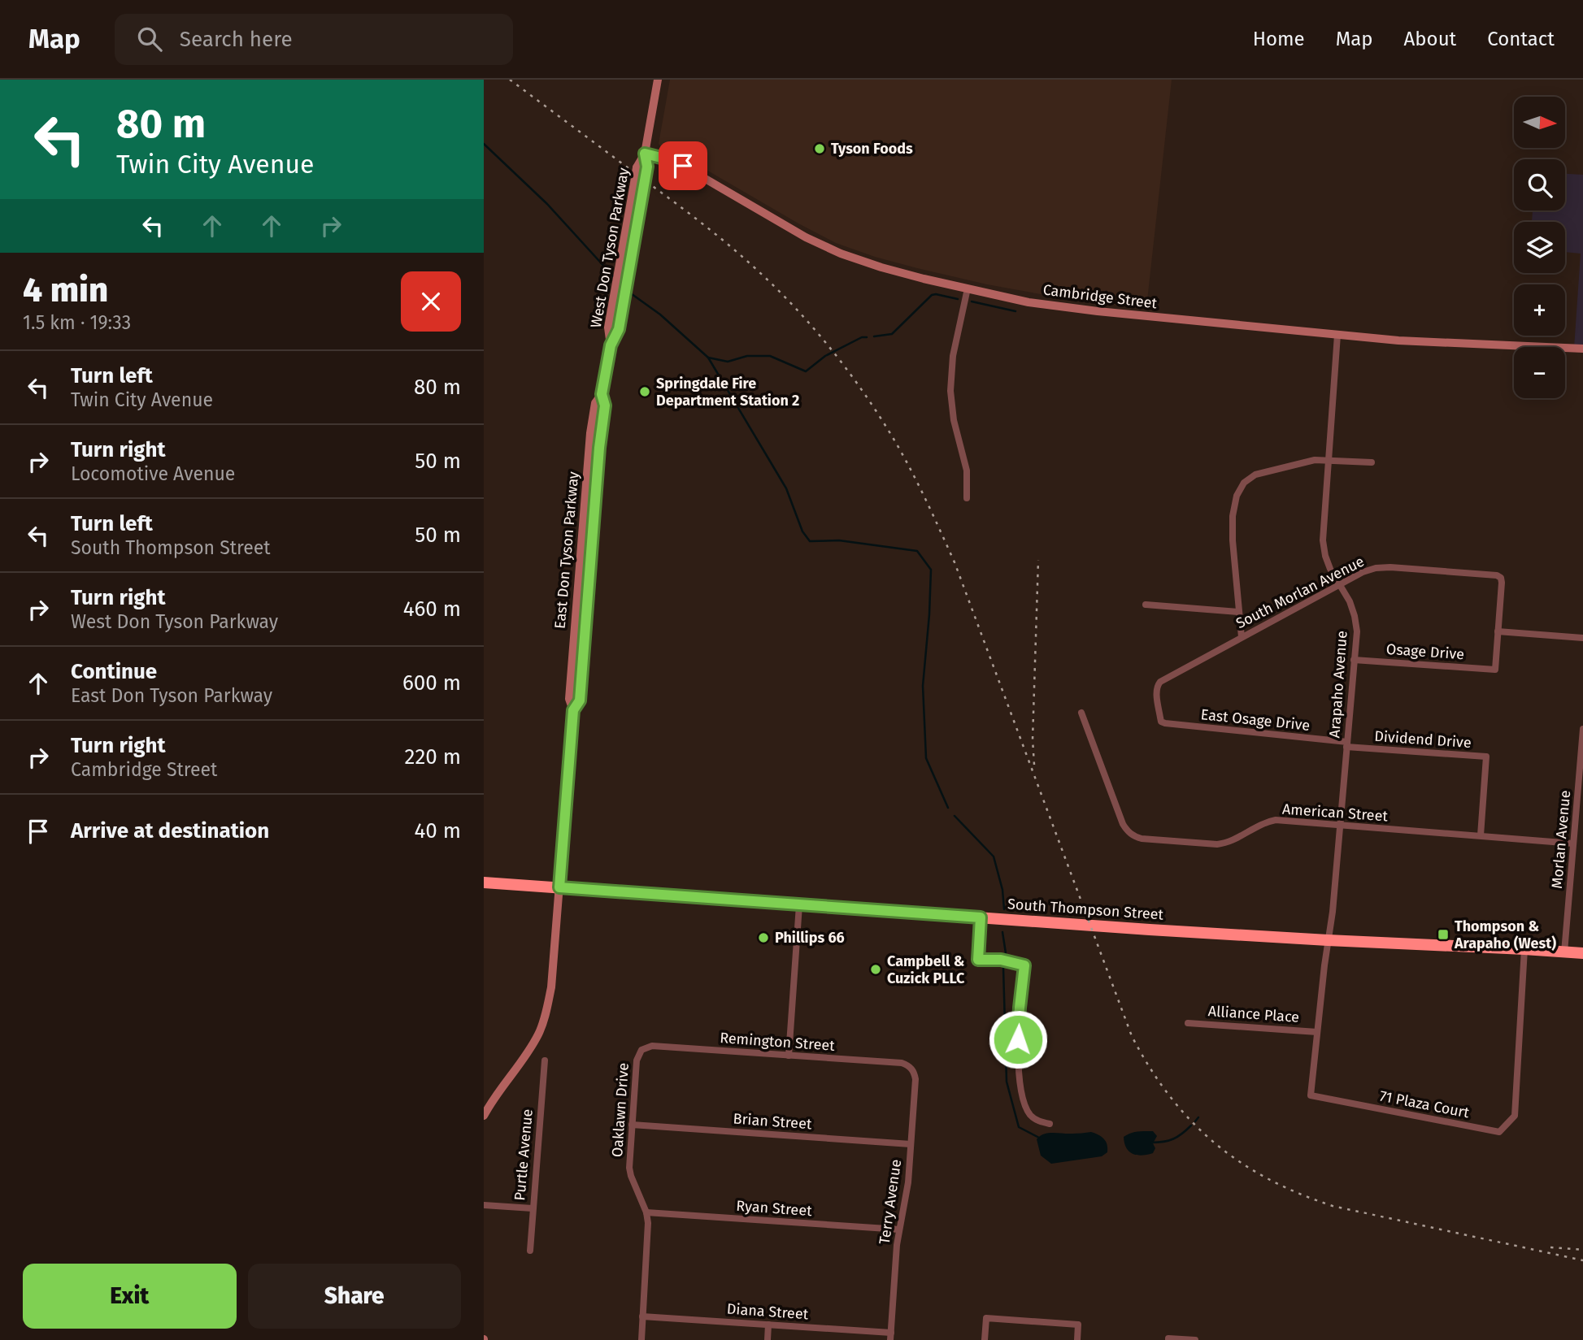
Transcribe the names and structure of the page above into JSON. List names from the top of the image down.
{
  "streets": {
    "highway": ["South Thompson Street"],
    "main road": ["West Don Tyson Parkway", "Cambridge Street"],
    "street": [
      "South Morlan Avenue",
      "Osage Drive",
      "Arapaho Avenue",
      "East Osage Drive",
      "Dividend Drive",
      "American Street",
      "Morlan Avenue",
      "Alliance Place",
      "Remington Street",
      "71 Plaza Court",
      "Oaklawn Drive",
      "Brian Street",
      "Purtle Avenue",
      "Terry Avenue",
      "Ryan Street",
      "Diana Street"
    ]
  },
  "crossings": [
    ["West Don Tyson Parkway", "Cambridge Street"],
    ["West Don Tyson Parkway", "South Thompson Street"],
    ["Cambridge Street", "Arapaho Avenue"],
    ["South Morlan Avenue", "Osage Drive"],
    ["South Morlan Avenue", "Arapaho Avenue"],
    ["South Morlan Avenue", "East Osage Drive"],
    ["Osage Drive", "Arapaho Avenue"],
    ["Arapaho Avenue", "East Osage Drive"],
    ["Arapaho Avenue", "Dividend Drive"],
    ["Arapaho Avenue", "American Street"],
    ["Arapaho Avenue", "South Thompson Street"],
    ["Arapaho Avenue", "71 Plaza Court"],
    ["East Osage Drive", "Dividend Drive"],
    ["Dividend Drive", "American Street"],
    ["American Street", "Morlan Avenue"],
    ["Morlan Avenue", "South Thompson Street"],
    ["South Thompson Street", "71 Plaza Court"],
    ["Alliance Place", "71 Plaza Court"],
    ["Remington Street", "Oaklawn Drive"],
    ["Remington Street", "Terry Avenue"],
    ["Oaklawn Drive", "Brian Street"],
    ["Oaklawn Drive", "Ryan Street"],
    ["Oaklawn Drive", "Diana Street"],
    ["Brian Street", "Terry Avenue"],
    ["Terry Avenue", "Ryan Street"],
    ["Terry Avenue", "Diana Street"]
  ],
  "places": {
    "other": [
      "Tyson Foods",
      "Springdale Fire Department Station 2",
      "Phillips 66",
      "Campbell & Cuzick PLLC"
    ],
    "transit": ["Thompson & Arapaho (West)"]
  },
  "north": "right",
  "page": {
    "header": "Map",
    "search": "Search here",
    "nav": [
      "Home",
      "Map",
      "About",
      "Contact"
    ],
    "turn": ["80 m", "Twin City Avenue"],
    "map_buttons": ["+", "−"],
    "heading": ["4 min", "1.5 km · 19:33"],
    "list": [
      {
        "name": "Turn left",
        "note": "Twin City Avenue",
        "value": "80 m"
      },
      {
        "name": "Turn right",
        "note": "Locomotive Avenue",
        "value": "50 m"
      },
      {
        "name": "Turn left",
        "note": "South Thompson Street",
        "value": "50 m"
      },
      {
        "name": "Turn right",
        "note": "West Don Tyson Parkway",
        "value": "460 m"
      },
      {
        "name": "Continue",
        "note": "East Don Tyson Parkway",
        "value": "600 m"
      },
      {
        "name": "Turn right",
        "note": "Cambridge Street",
        "value": "220 m"
      },
      {
        "name": "Arrive at destination",
        "value": "40 m"
      }
    ],
    "buttons": ["Exit", "Share"]
  }
}
